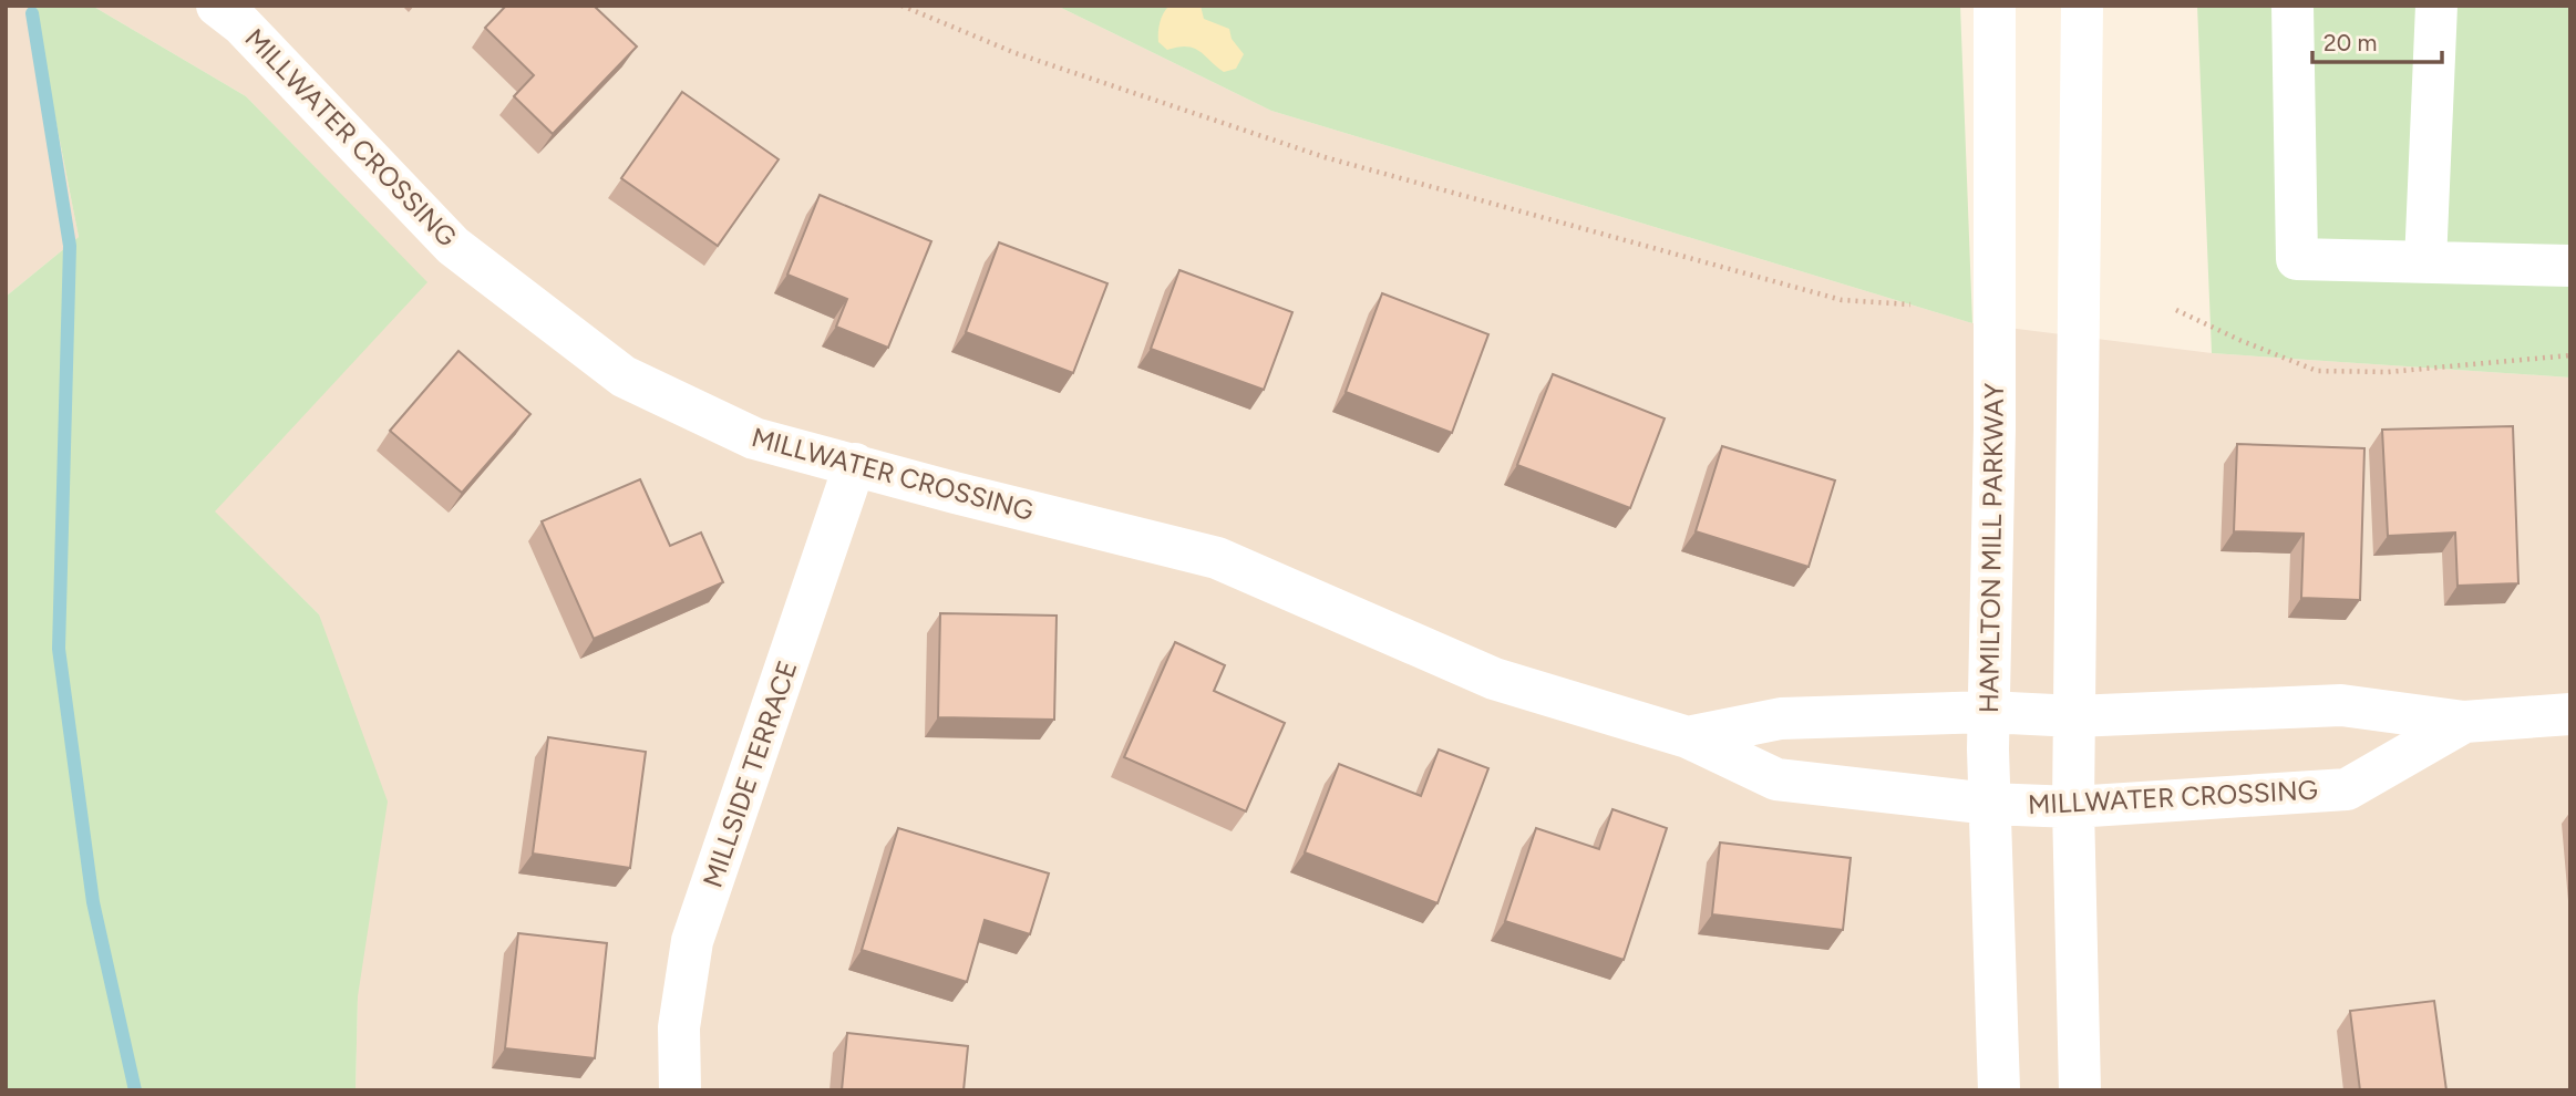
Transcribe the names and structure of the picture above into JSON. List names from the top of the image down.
{
  "streets": {
    "street": ["MILLWATER CROSSING", "HAMILTON MILL PARKWAY", "MILLSIDE TERRACE"]
  },
  "crossings": [
    ["MILLWATER CROSSING", "HAMILTON MILL PARKWAY"],
    ["MILLWATER CROSSING", "MILLSIDE TERRACE"]
  ],
  "scale_bar": "20 m"
}
